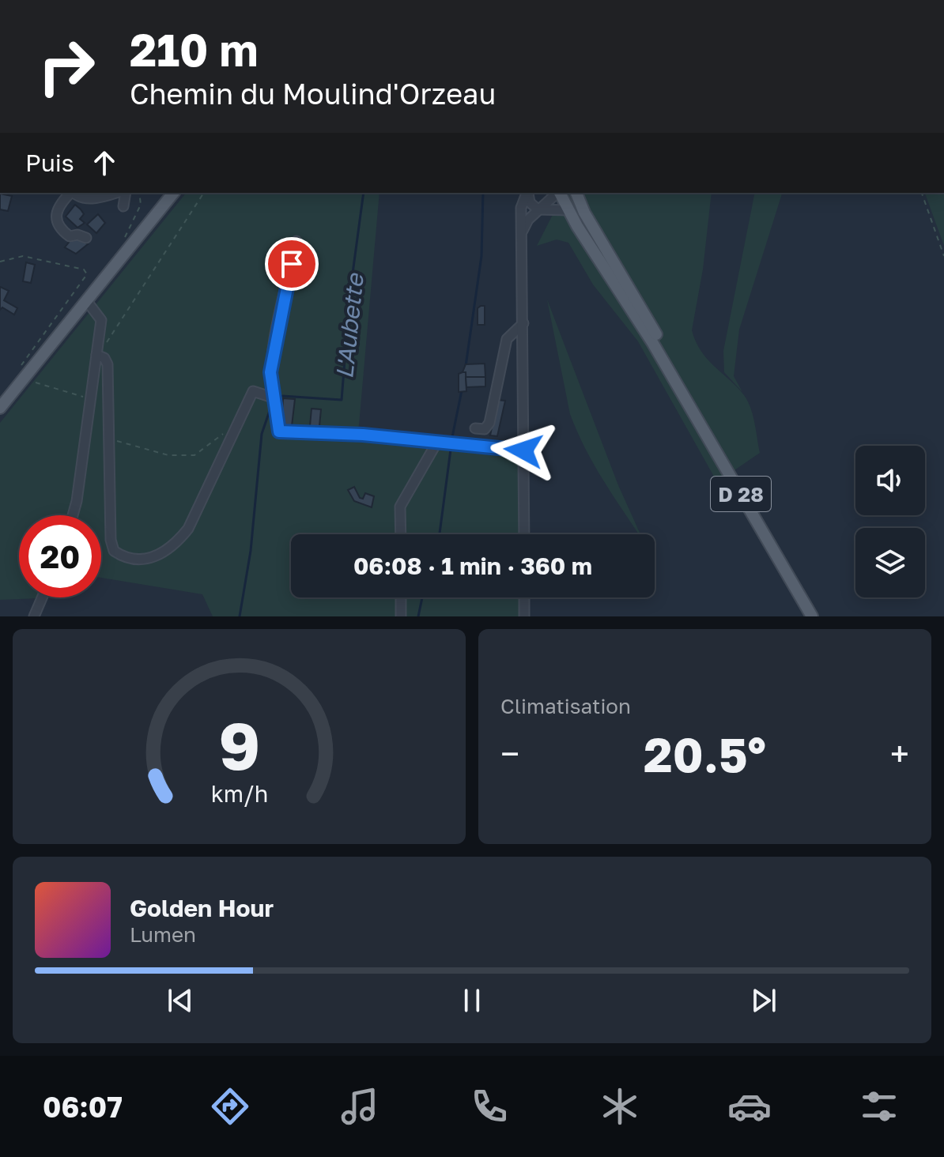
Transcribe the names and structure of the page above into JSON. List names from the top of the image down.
{
  "streets": {
    "main road": ["D 28"]
  },
  "water": ["L'Aubette"],
  "page": {
    "turn": ["210 m", "Chemin du Moulind'Orzeau"],
    "then": "Puis",
    "limit": "20",
    "trip": "06:08 · 1 min · 360 m",
    "tile": "Climatisation",
    "heat": ["−", "20.5°", "+"],
    "song": ["Golden Hour", "Lumen"],
    "tabs": "06:07",
    "gauge": ["9", "km/h"]
  }
}
